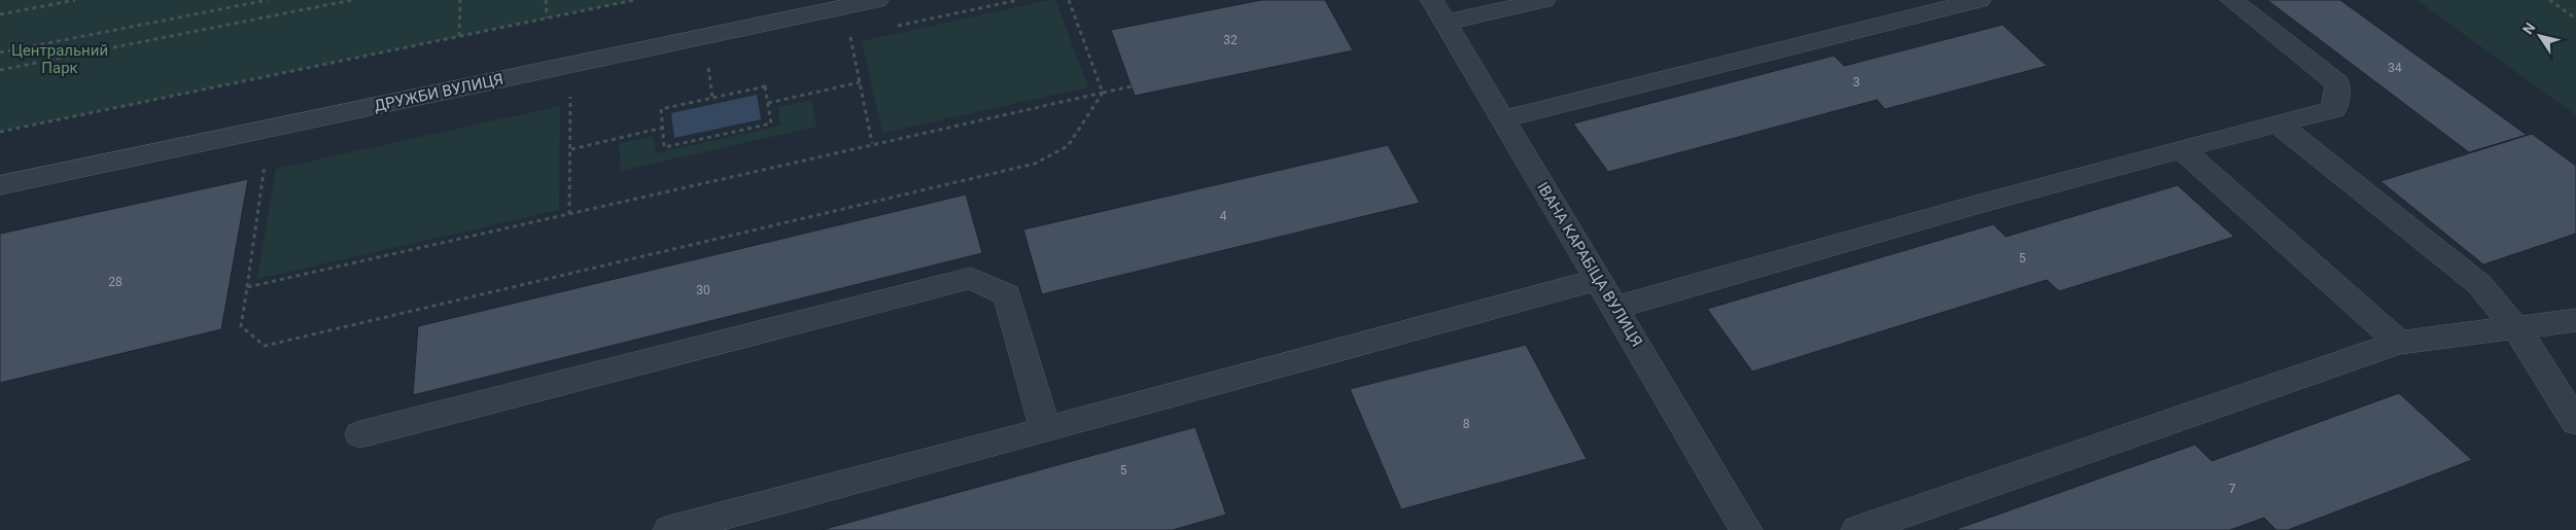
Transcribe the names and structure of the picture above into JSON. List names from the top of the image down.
{
  "streets": {
    "street": ["ДРУЖБИ ВУЛИЦЯ", "ІВАНА КАРАБІЦА ВУЛИЦЯ"]
  },
  "parks": ["Центральний Парк"],
  "house_numbers": [
    "32",
    "34",
    "3",
    "4",
    "5",
    "28",
    "30",
    "8",
    "5",
    "7"
  ],
  "north": "top left"
}
